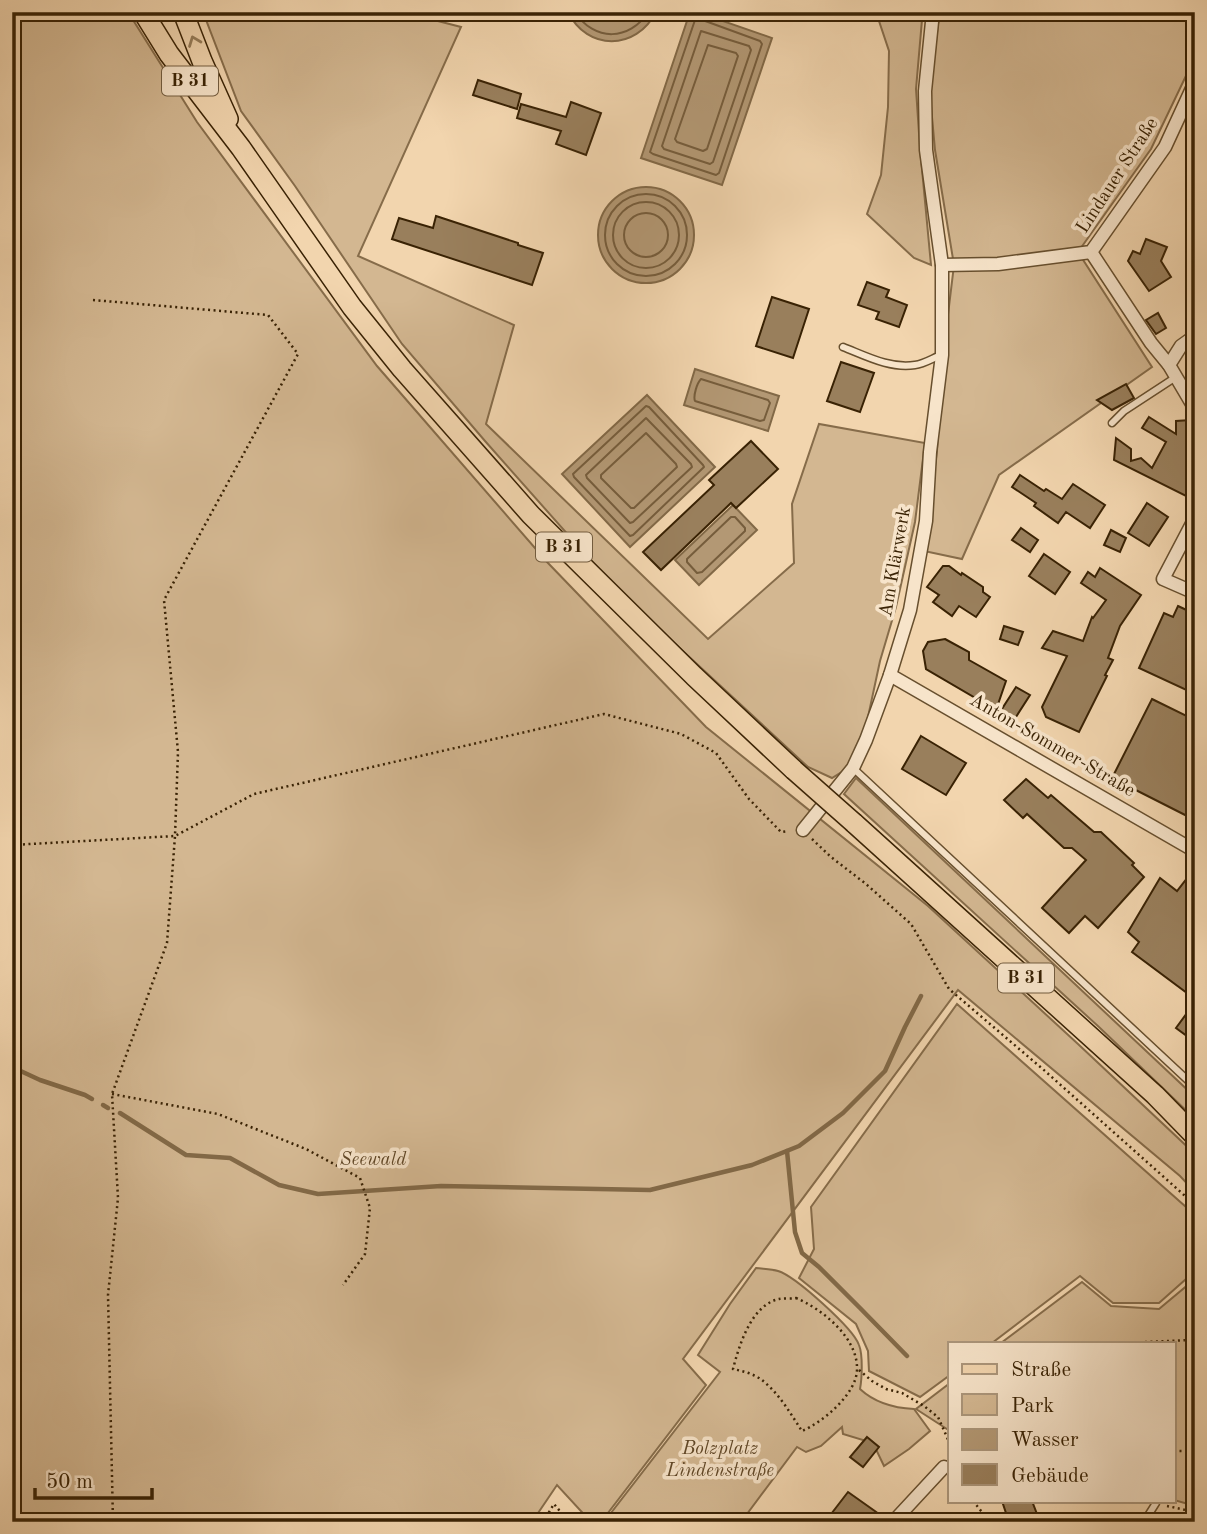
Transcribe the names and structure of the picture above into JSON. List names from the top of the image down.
{
  "streets": {
    "main road": ["B 31"],
    "street": ["Lindauer Straße", "Am Klärwerk", "Anton-Sommer-Straße"]
  },
  "crossings": [
    ["Lindauer Straße", "Am Klärwerk"],
    ["Am Klärwerk", "Anton-Sommer-Straße"]
  ],
  "parks": ["Seewald", "Bolzplatz Lindenstraße"],
  "legend": [
    "Straße",
    "Park",
    "Wasser",
    "Gebäude"
  ],
  "scale_bar": "50 m"
}
